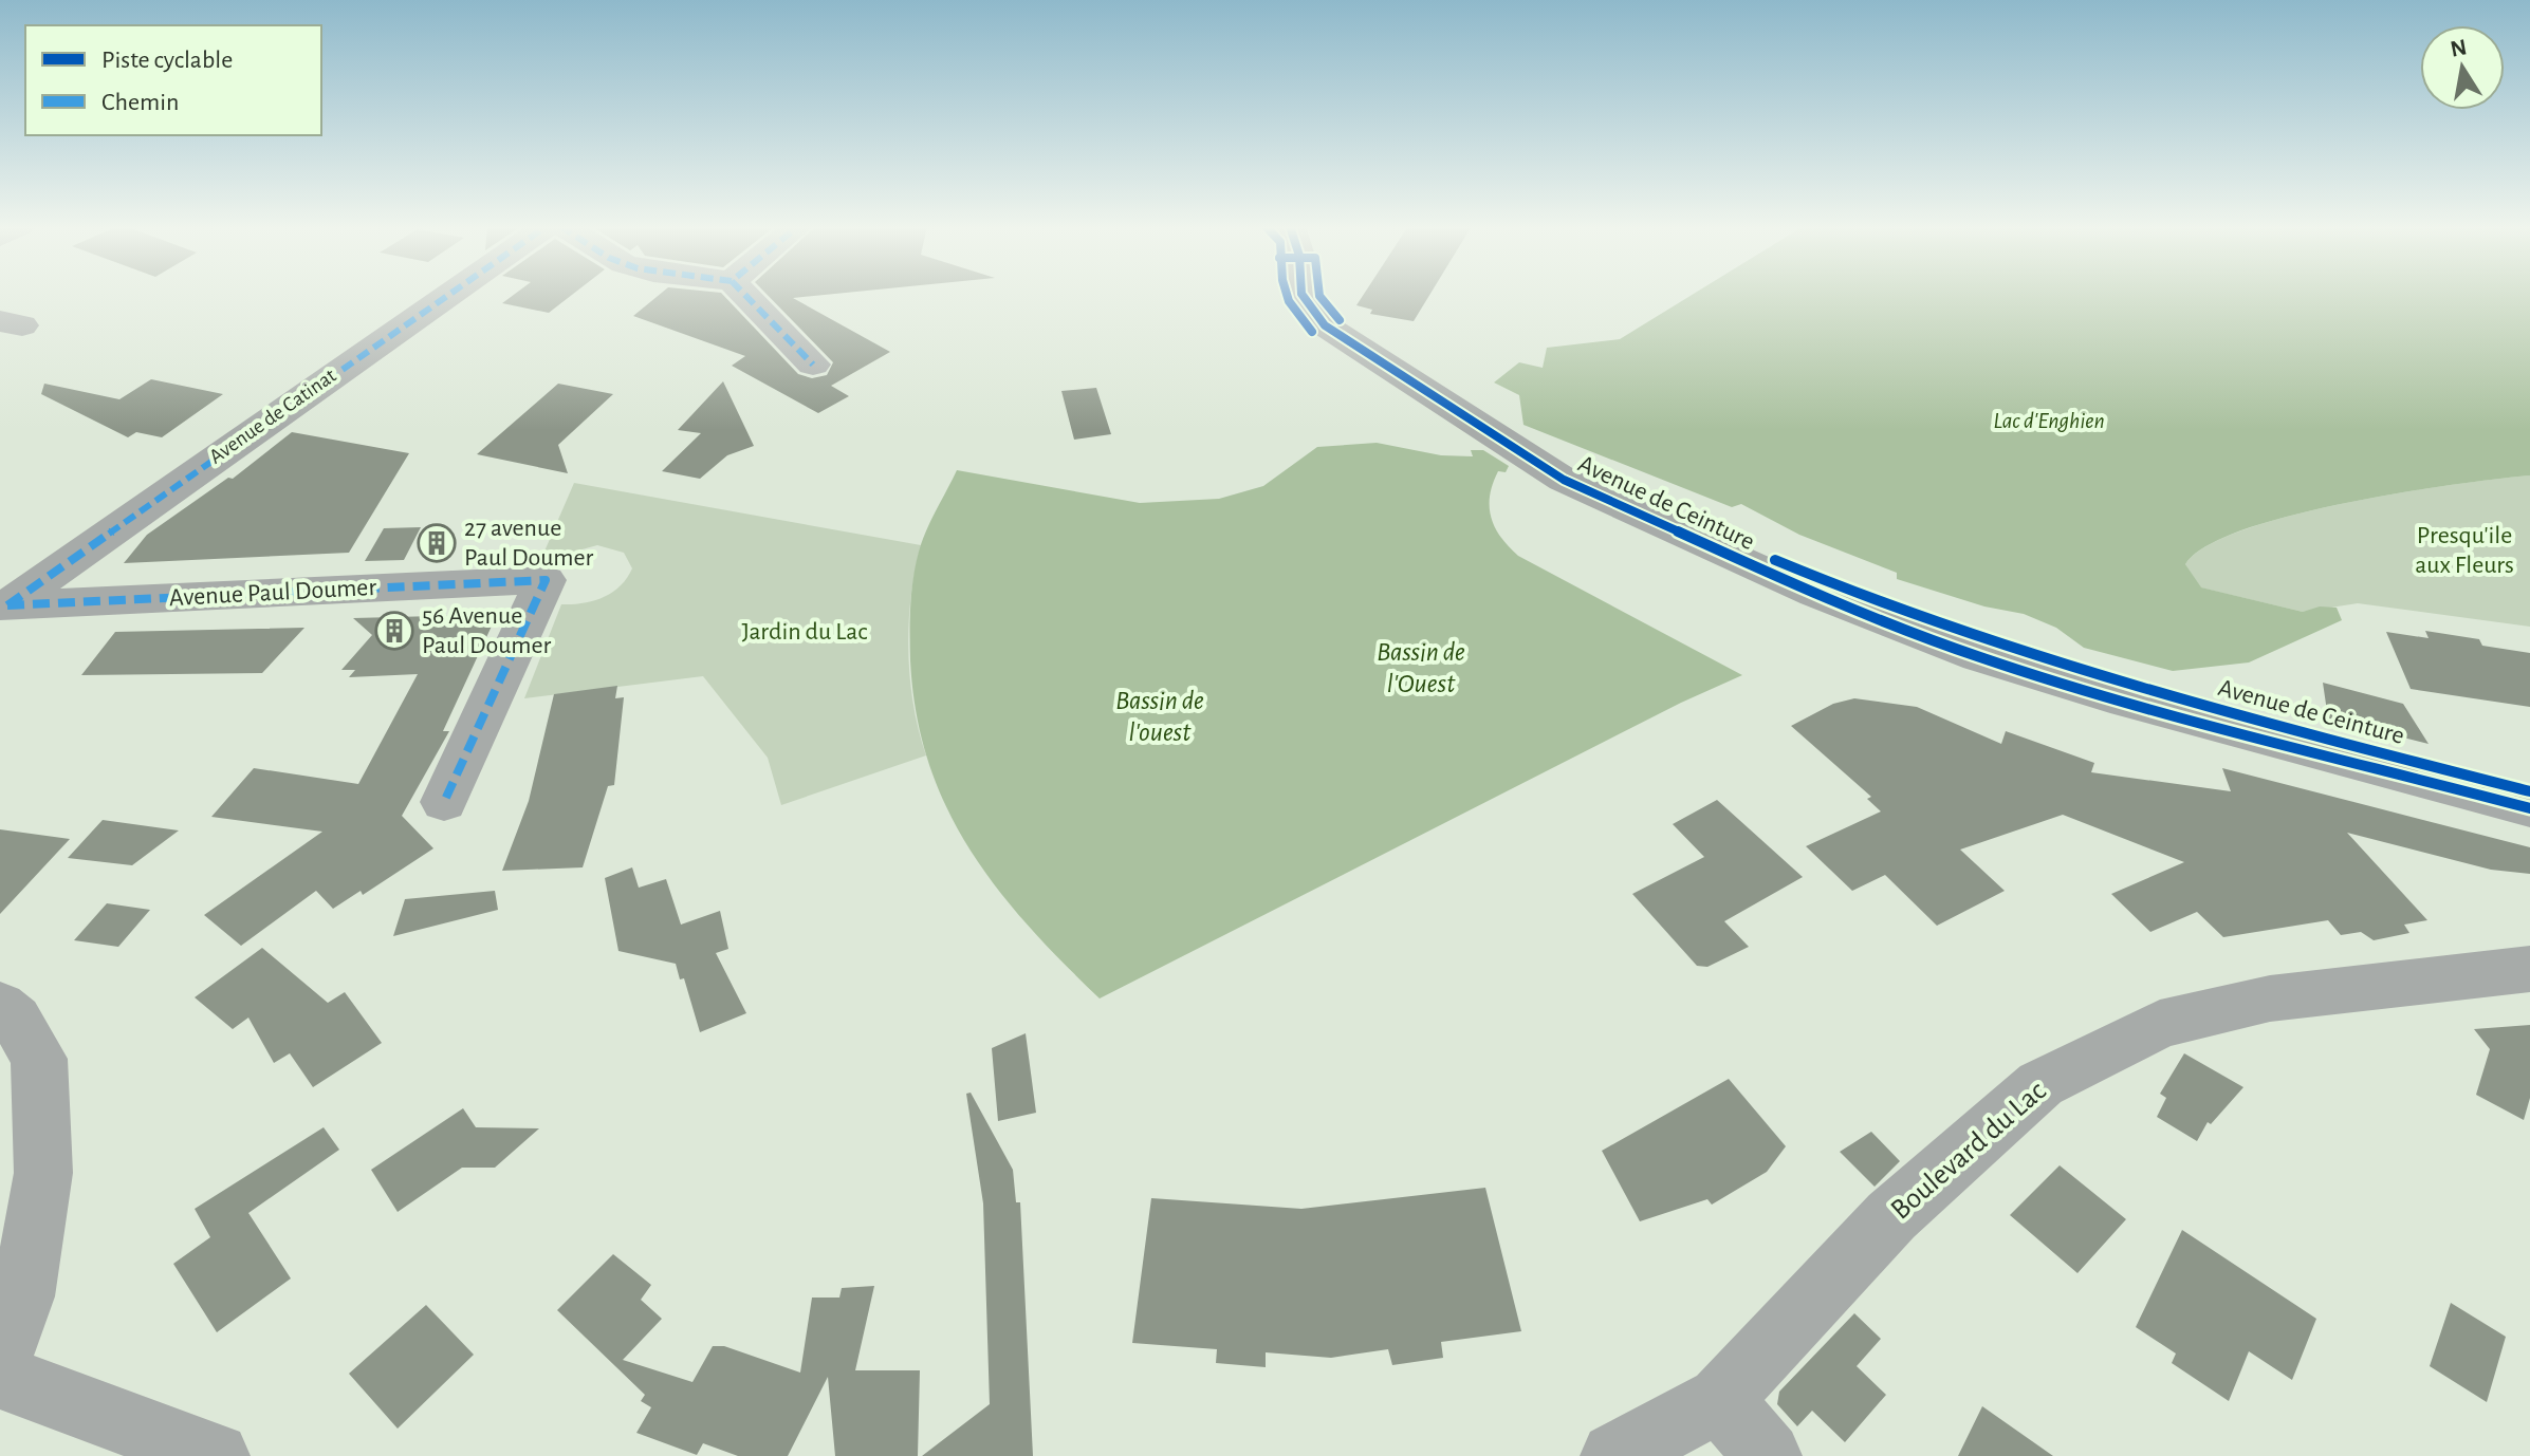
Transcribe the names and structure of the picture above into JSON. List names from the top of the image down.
{
  "streets": {
    "street": [
      "Avenue de Catinat",
      "Avenue de Ceinture",
      "Avenue Paul Doumer",
      "Boulevard du Lac"
    ]
  },
  "crossings": [
    ["Avenue de Catinat", "Avenue Paul Doumer"]
  ],
  "water": ["Lac d'Enghien", "Bassin de l'Ouest", "Bassin de l'ouest"],
  "parks": ["Presqu'ile aux Fleurs", "Jardin du Lac"],
  "places": {
    "building": ["27 avenue Paul Doumer", "56 Avenue Paul Doumer"]
  },
  "legend": ["Piste cyclable", "Chemin"],
  "north": "top"
}
